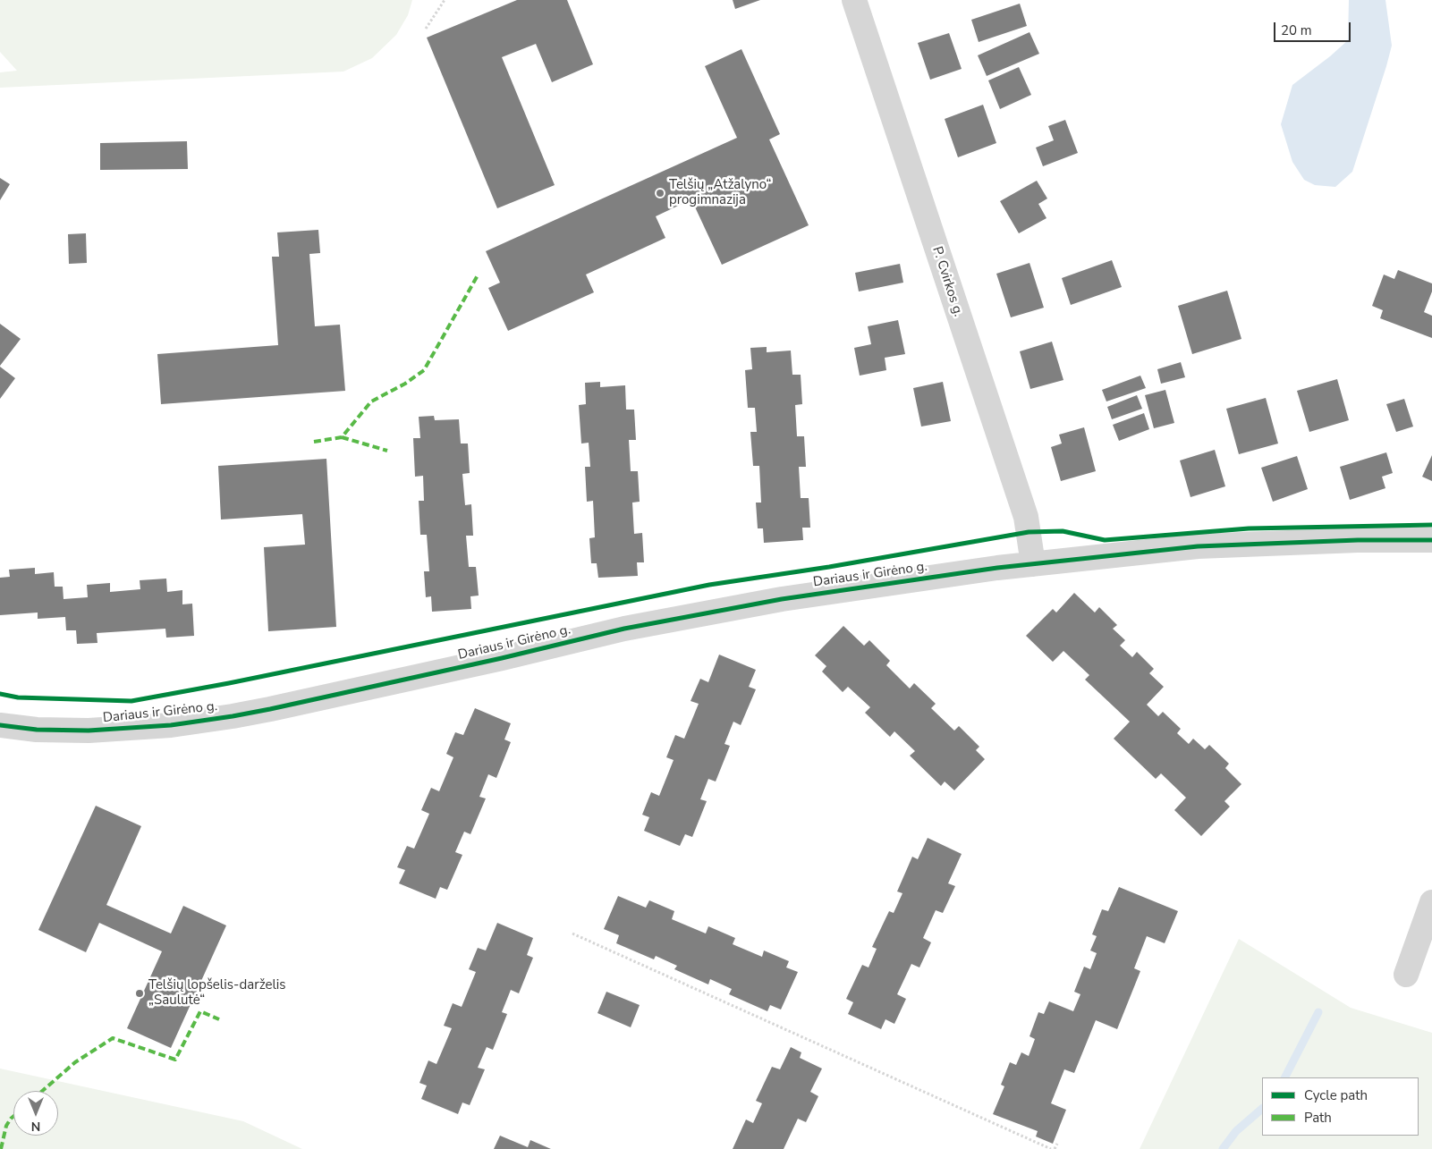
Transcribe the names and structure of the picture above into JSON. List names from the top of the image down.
{
  "streets": {
    "street": ["P. Cvirkos g.", "Dariaus ir Girėno g."]
  },
  "crossings": [
    ["P. Cvirkos g.", "Dariaus ir Girėno g."]
  ],
  "places": ["Telšių „Atžalyno“ progimnazija", "Telšių lopšelis-darželis „Saulutė“"],
  "legend": ["Cycle path", "Path"],
  "scale_bar": "20 m",
  "north": "bottom"
}
